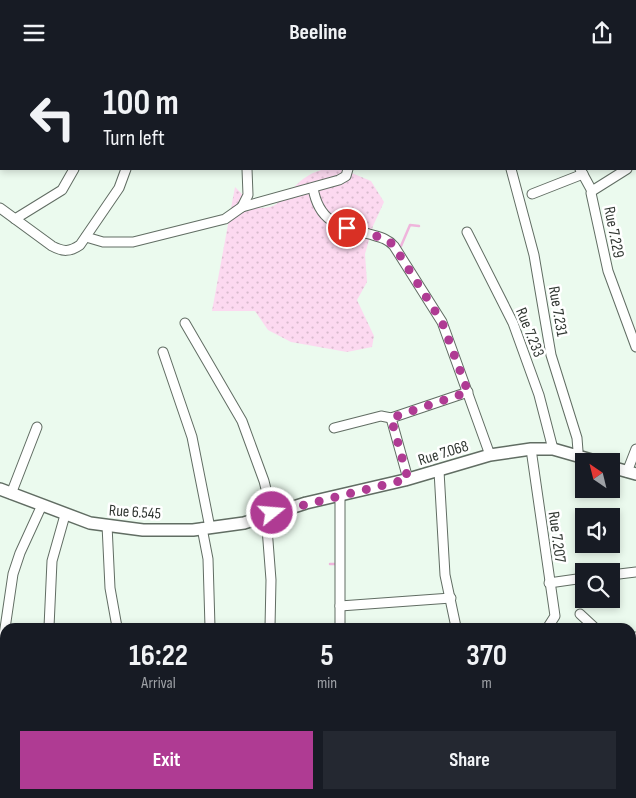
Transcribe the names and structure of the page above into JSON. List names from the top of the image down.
{
  "streets": {
    "street": [
      "Rue 7.229",
      "Rue 7.231",
      "Rue 7.233",
      "Rue 7.068",
      "Rue 6.545",
      "Rue 7.207"
    ]
  },
  "crossings": [
    ["Rue 7.231", "Rue 7.068"],
    ["Rue 7.233", "Rue 7.068"],
    ["Rue 7.068", "Rue 6.545"],
    ["Rue 7.068", "Rue 7.207"]
  ],
  "north": "top left",
  "page": {
    "header": "Beeline",
    "turn": ["100 m", "Turn left"],
    "eta": [
      "16:22",
      "Arrival",
      "5",
      "min",
      "370",
      "m"
    ],
    "buttons": ["Exit", "Share"]
  }
}
